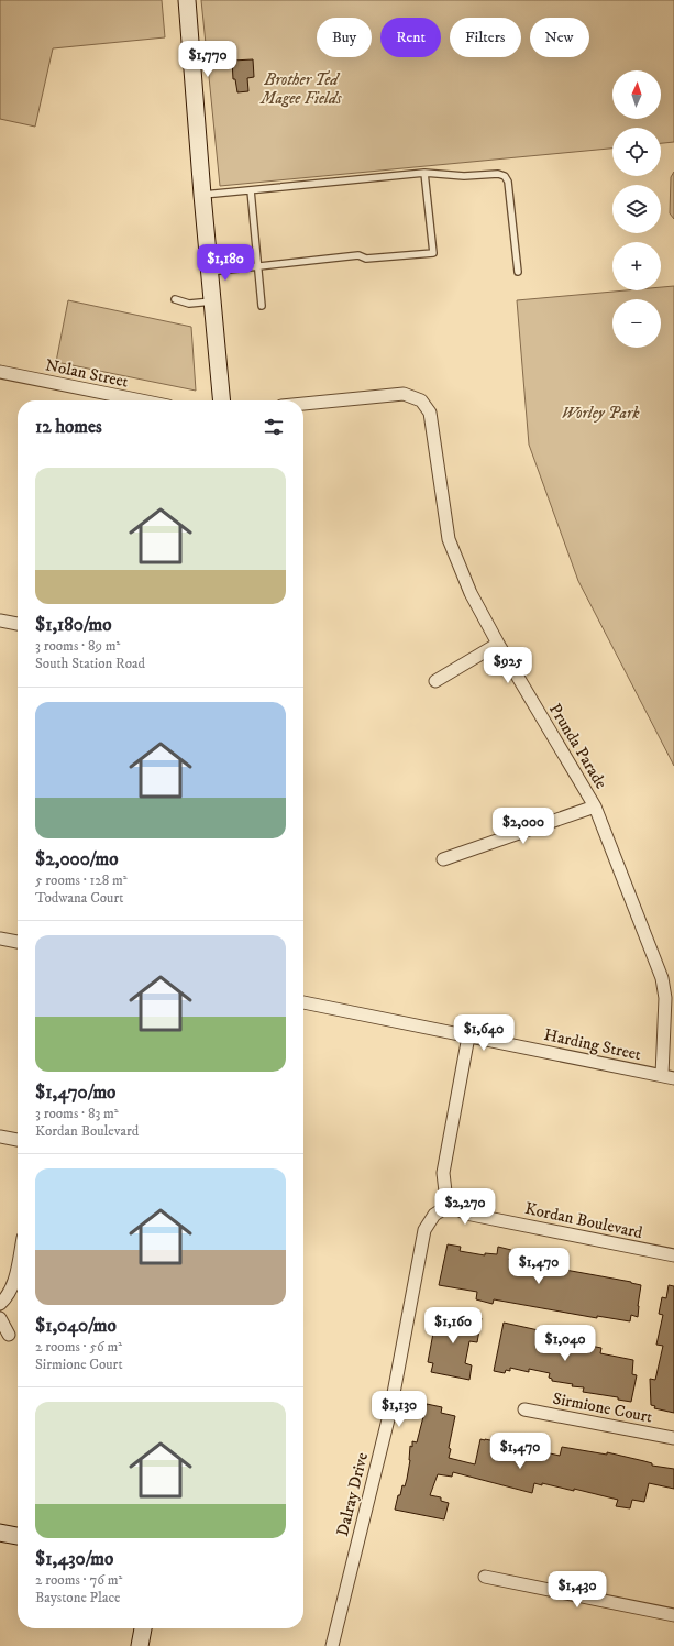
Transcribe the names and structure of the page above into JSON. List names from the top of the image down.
{
  "streets": {
    "street": [
      "Nolan Street",
      "Prunda Parade",
      "Harding Street",
      "Kordan Boulevard",
      "Sirmione Court",
      "Dalray Drive"
    ]
  },
  "crossings": [
    ["Prunda Parade", "Harding Street"],
    ["Kordan Boulevard", "Dalray Drive"]
  ],
  "parks": ["Brother Ted Magee Fields", "Worley Park"],
  "north": "top",
  "page": {
    "chip": [
      "Buy",
      "Rent",
      "Filters",
      "New"
    ],
    "price": [
      "$1,770",
      "$1,180",
      "$925",
      "$2,000",
      "$1,640",
      "$2,270",
      "$1,470",
      "$1,160",
      "$1,040",
      "$1,130",
      "$1,470",
      "$1,430"
    ],
    "map_buttons": ["+", "−"],
    "heading": "12 homes",
    "list": [
      {
        "name": "$1,180/mo",
        "note": "3 rooms · 89 m² · South Station Road"
      },
      {
        "name": "$2,000/mo",
        "note": "5 rooms · 128 m² · Todwana Court"
      },
      {
        "name": "$1,470/mo",
        "note": "3 rooms · 83 m² · Kordan Boulevard"
      },
      {
        "name": "$1,040/mo",
        "note": "2 rooms · 56 m² · Sirmione Court"
      },
      {
        "name": "$1,430/mo",
        "note": "2 rooms · 76 m² · Baystone Place"
      }
    ]
  }
}
